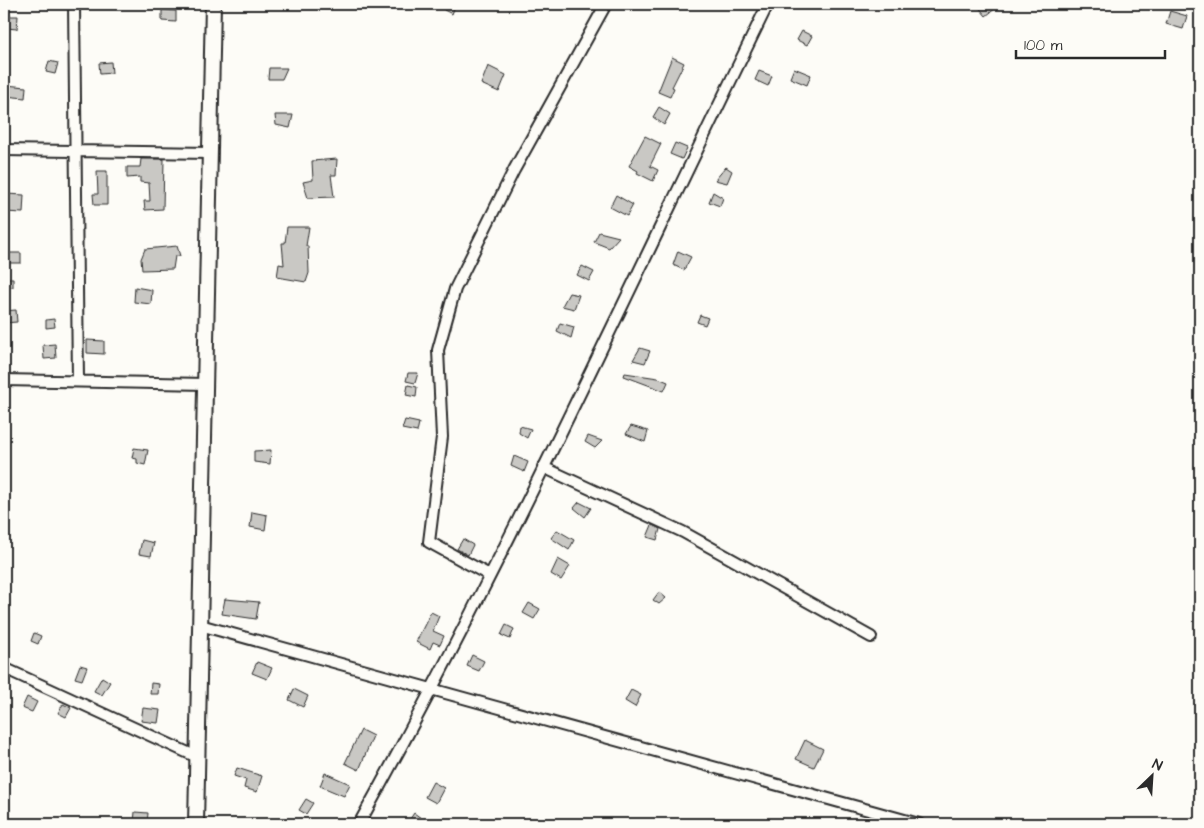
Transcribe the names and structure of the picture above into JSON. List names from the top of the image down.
{
  "scale_bar": "100 m",
  "north": "top right"
}
